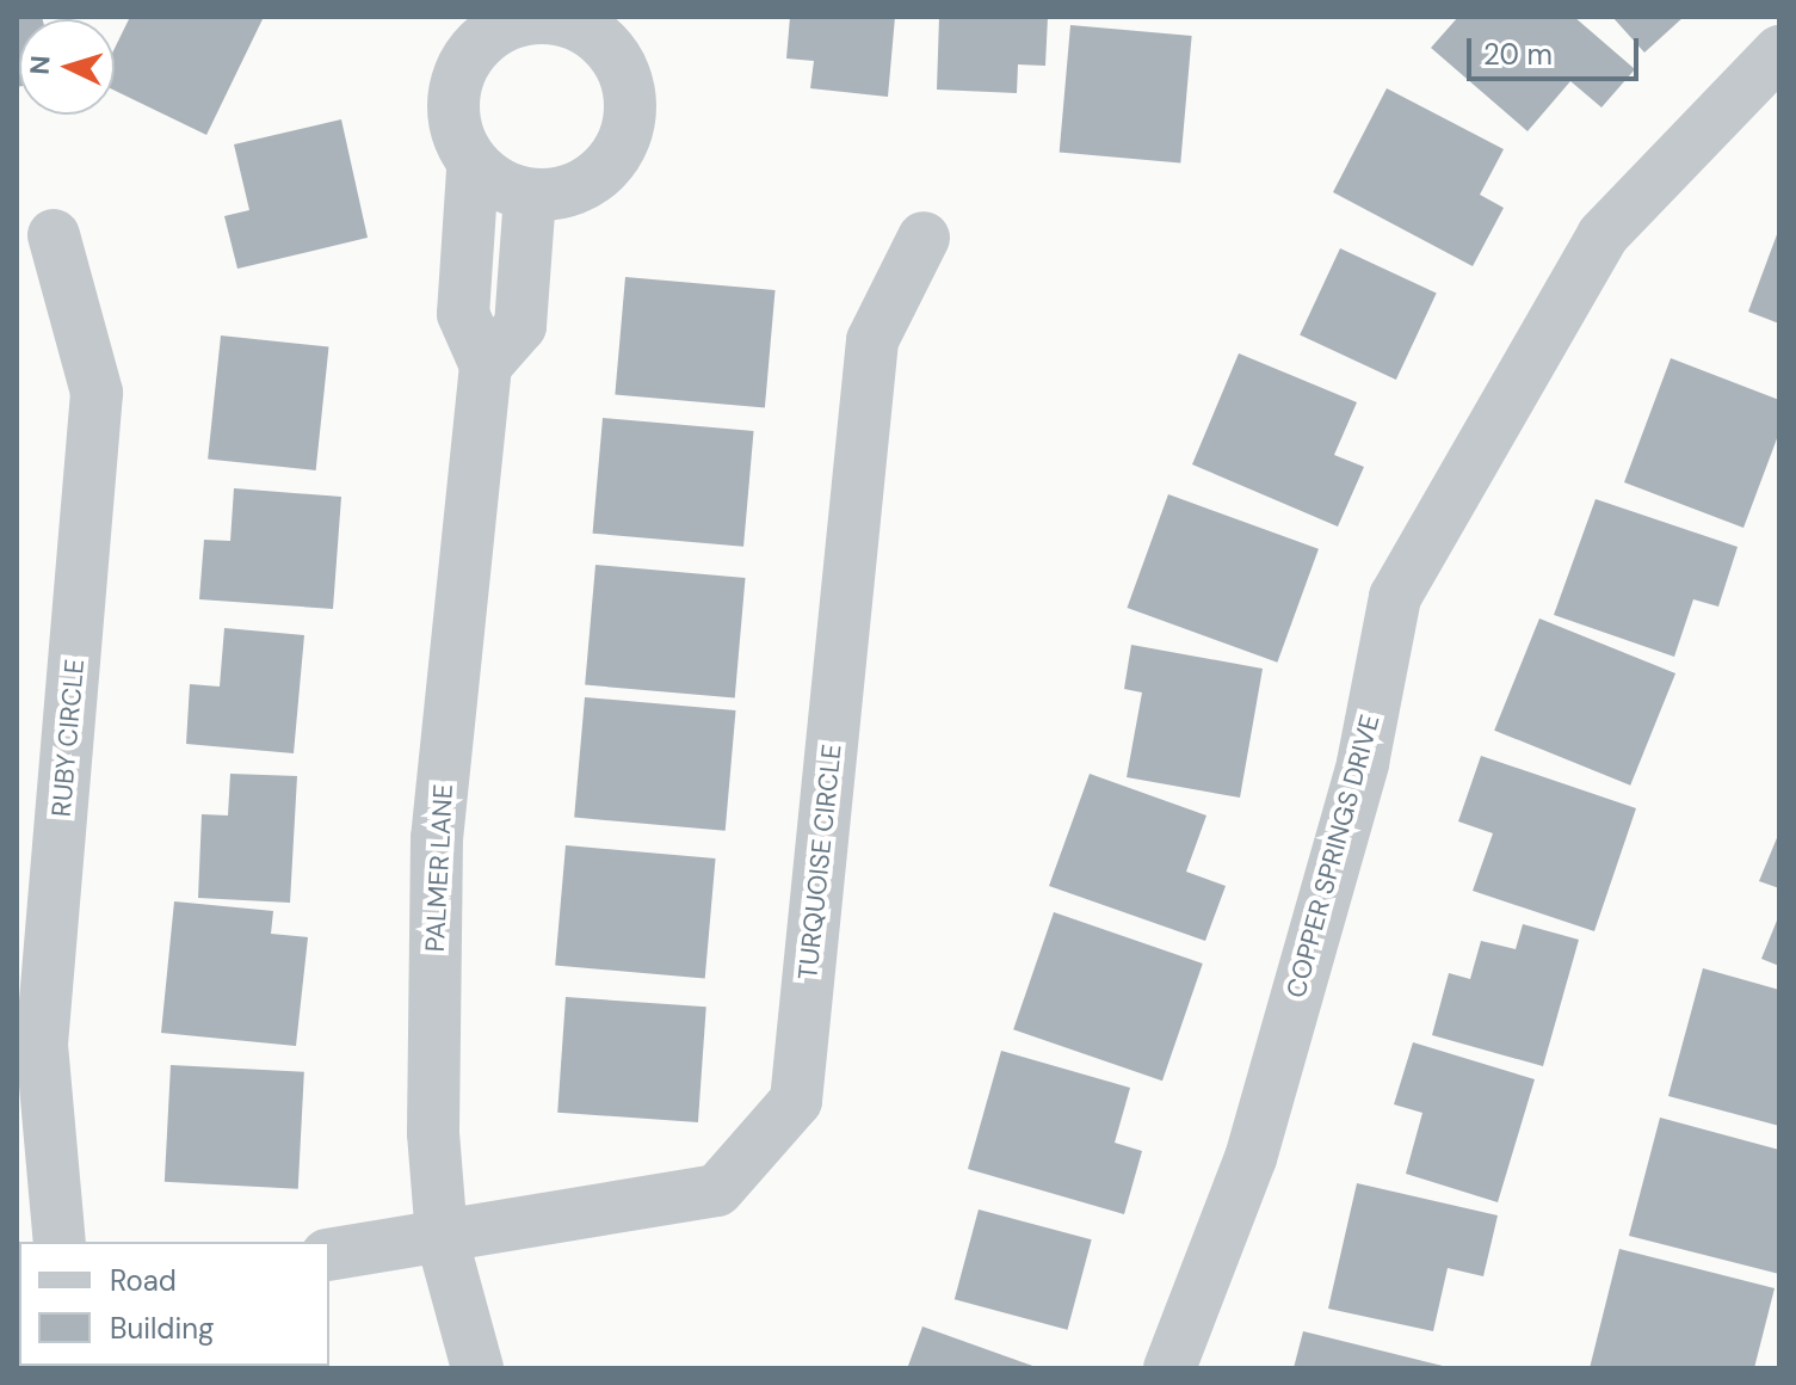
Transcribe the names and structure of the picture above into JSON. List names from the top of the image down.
{
  "streets": {
    "street": [
      "RUBY CIRCLE",
      "COPPER SPRINGS DRIVE",
      "TURQUOISE CIRCLE",
      "PALMER LANE"
    ]
  },
  "crossings": [
    ["TURQUOISE CIRCLE", "PALMER LANE"]
  ],
  "legend": ["Road", "Building"],
  "scale_bar": "20 m",
  "north": "left"
}
